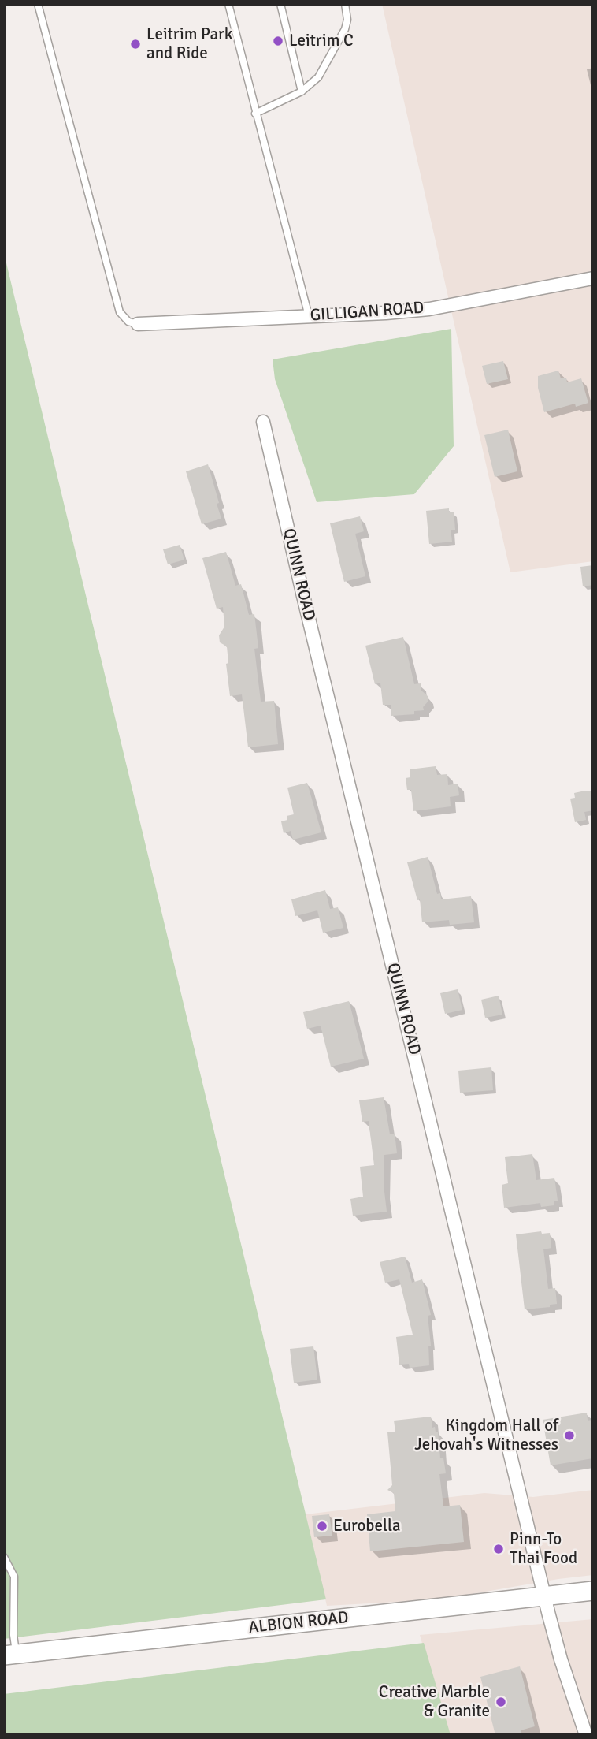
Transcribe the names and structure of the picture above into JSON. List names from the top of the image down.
{
  "streets": {
    "main road": ["ALBION ROAD"],
    "street": ["GILLIGAN ROAD", "QUINN ROAD"]
  },
  "crossings": [
    ["QUINN ROAD", "ALBION ROAD"]
  ],
  "places": [
    "Leitrim C",
    "Leitrim Park and Ride",
    "Kingdom Hall of Jehovah's Witnesses",
    "Eurobella",
    "Pinn-To Thai Food",
    "Creative Marble & Granite"
  ]
}
